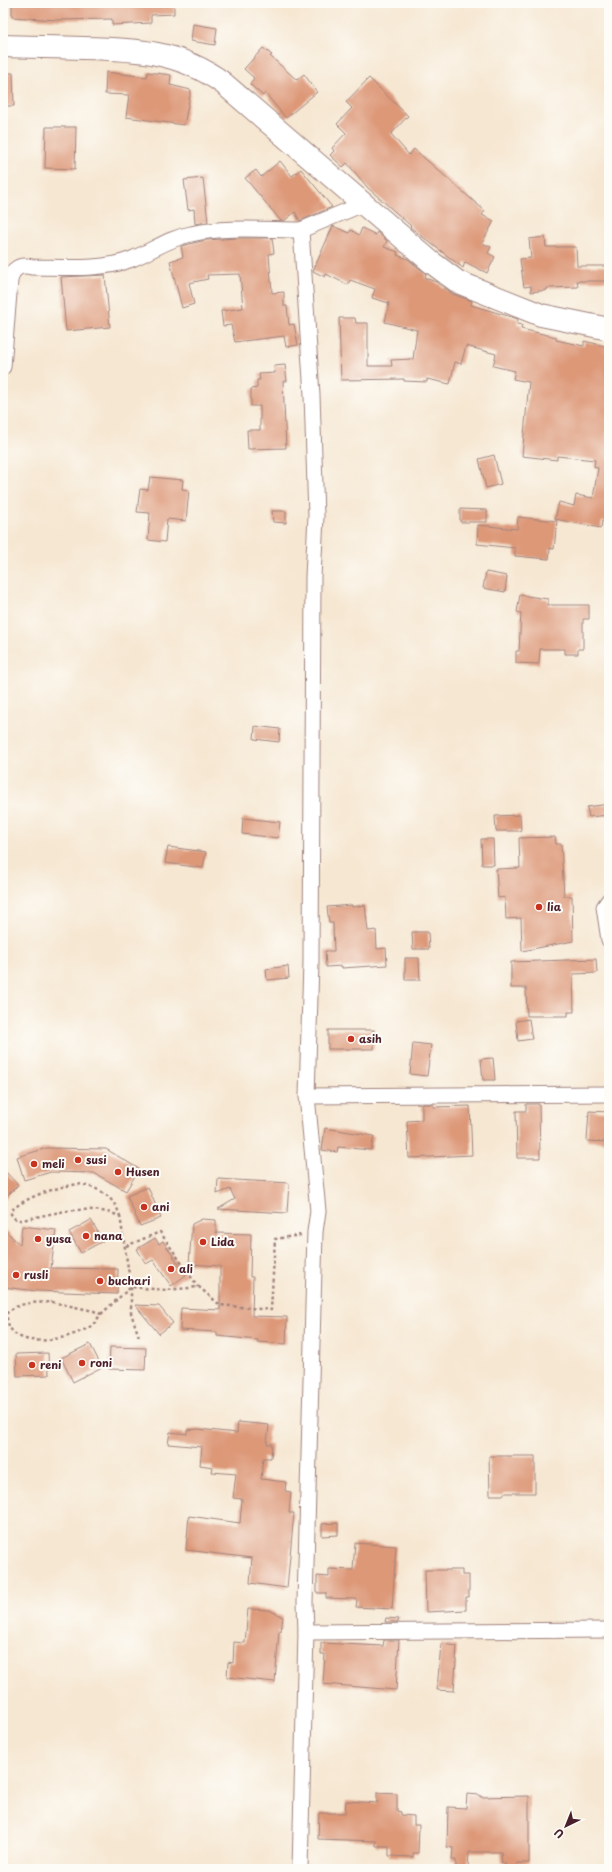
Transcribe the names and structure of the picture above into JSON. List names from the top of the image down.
{
  "places": [
    "lia",
    "asih",
    "susi",
    "meli",
    "Husen",
    "ani",
    "nana",
    "yusa",
    "Lida",
    "ali",
    "rusli",
    "buchari",
    "roni",
    "reni"
  ],
  "north": "bottom left"
}
